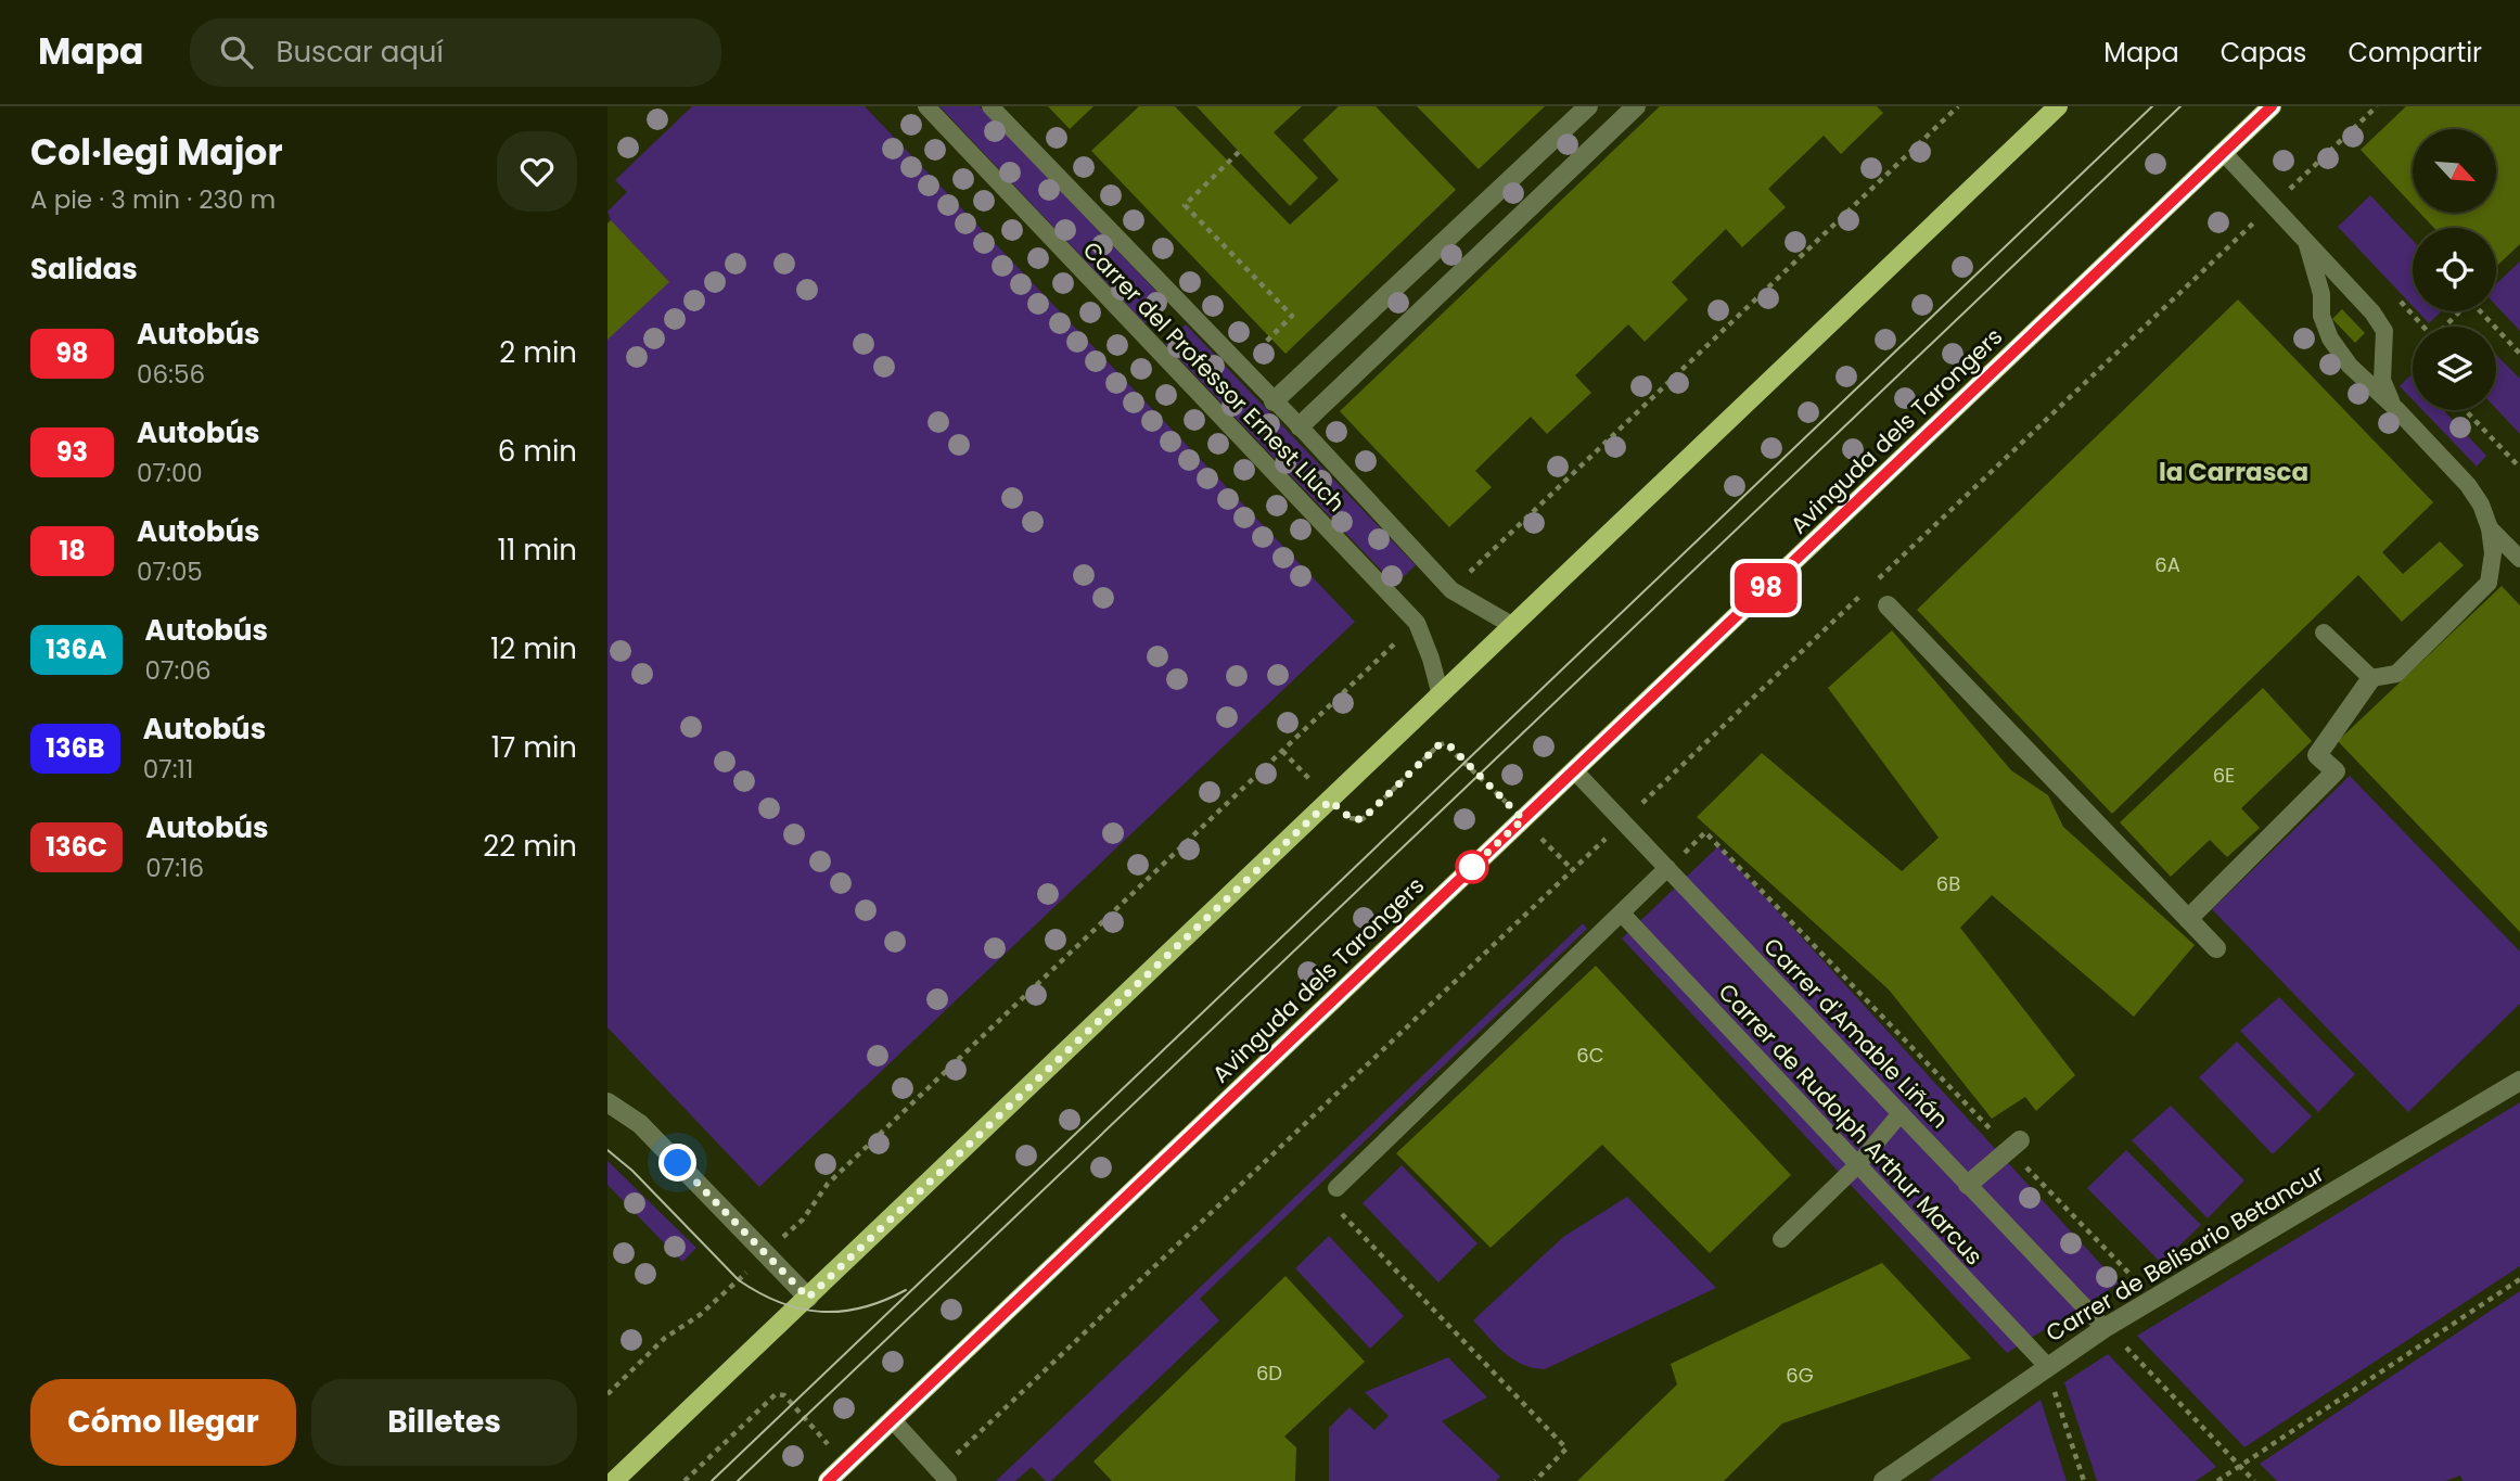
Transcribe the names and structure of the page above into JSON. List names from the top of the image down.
{
  "streets": {
    "main road": ["Avinguda dels Tarongers"],
    "street": ["Carrer de Belisario Betancur"],
    "lane": ["Carrer del Professor Ernest Lluch", "Carrer d'Amable Liñán", "Carrer de Rudolph Arthur Marcus"]
  },
  "crossings": [
    ["Avinguda dels Tarongers", "Carrer d'Amable Liñán"],
    ["Carrer d'Amable Liñán", "Carrer de Belisario Betancur"],
    ["Carrer de Rudolph Arthur Marcus", "Carrer de Belisario Betancur"]
  ],
  "districts": ["la Carrasca"],
  "lines": ["bus line 98"],
  "house_numbers": [
    "6A",
    "6E",
    "6B",
    "6C",
    "6D",
    "6G"
  ],
  "north": "bottom right",
  "page": {
    "header": "Mapa",
    "search": "Buscar aquí",
    "nav": ["Mapa", "Capas", "Compartir"],
    "heading": [
      ["Col·legi Major", "A pie · 3 min · 230 m"],
      "Salidas"
    ],
    "on_map": "98",
    "list": [
      {
        "mark": "98",
        "name": "Autobús",
        "note": "06:56",
        "value": "2 min"
      },
      {
        "mark": "93",
        "name": "Autobús",
        "note": "07:00",
        "value": "6 min"
      },
      {
        "mark": "18",
        "name": "Autobús",
        "note": "07:05",
        "value": "11 min"
      },
      {
        "mark": "136A",
        "name": "Autobús",
        "note": "07:06",
        "value": "12 min"
      },
      {
        "mark": "136B",
        "name": "Autobús",
        "note": "07:11",
        "value": "17 min"
      },
      {
        "mark": "136C",
        "name": "Autobús",
        "note": "07:16",
        "value": "22 min"
      }
    ],
    "buttons": ["Cómo llegar", "Billetes"]
  }
}
